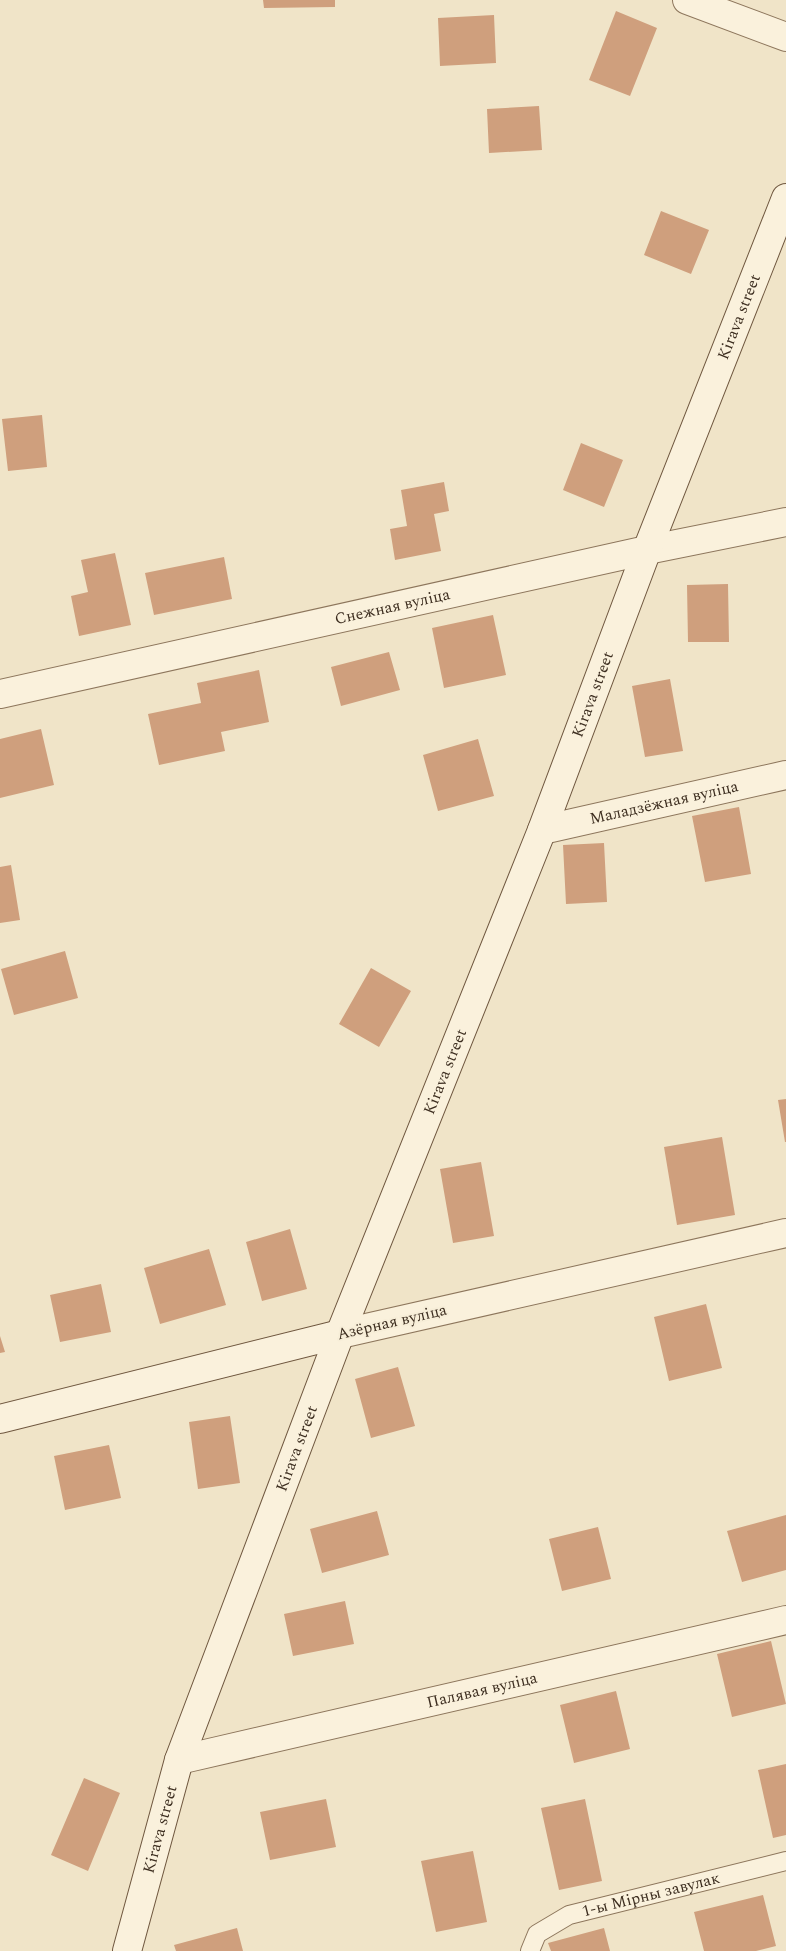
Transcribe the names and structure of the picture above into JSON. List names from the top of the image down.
{
  "streets": {
    "street": [
      "Kirava street",
      "Снежная вуліца",
      "Маладзёжная вуліца",
      "Азёрная вуліца",
      "Палявая вуліца"
    ],
    "lane": ["1-ы Мірны завулак"]
  },
  "crossings": [
    ["Kirava street", "Снежная вуліца"],
    ["Kirava street", "Маладзёжная вуліца"],
    ["Kirava street", "Азёрная вуліца"],
    ["Kirava street", "Палявая вуліца"]
  ]
}
